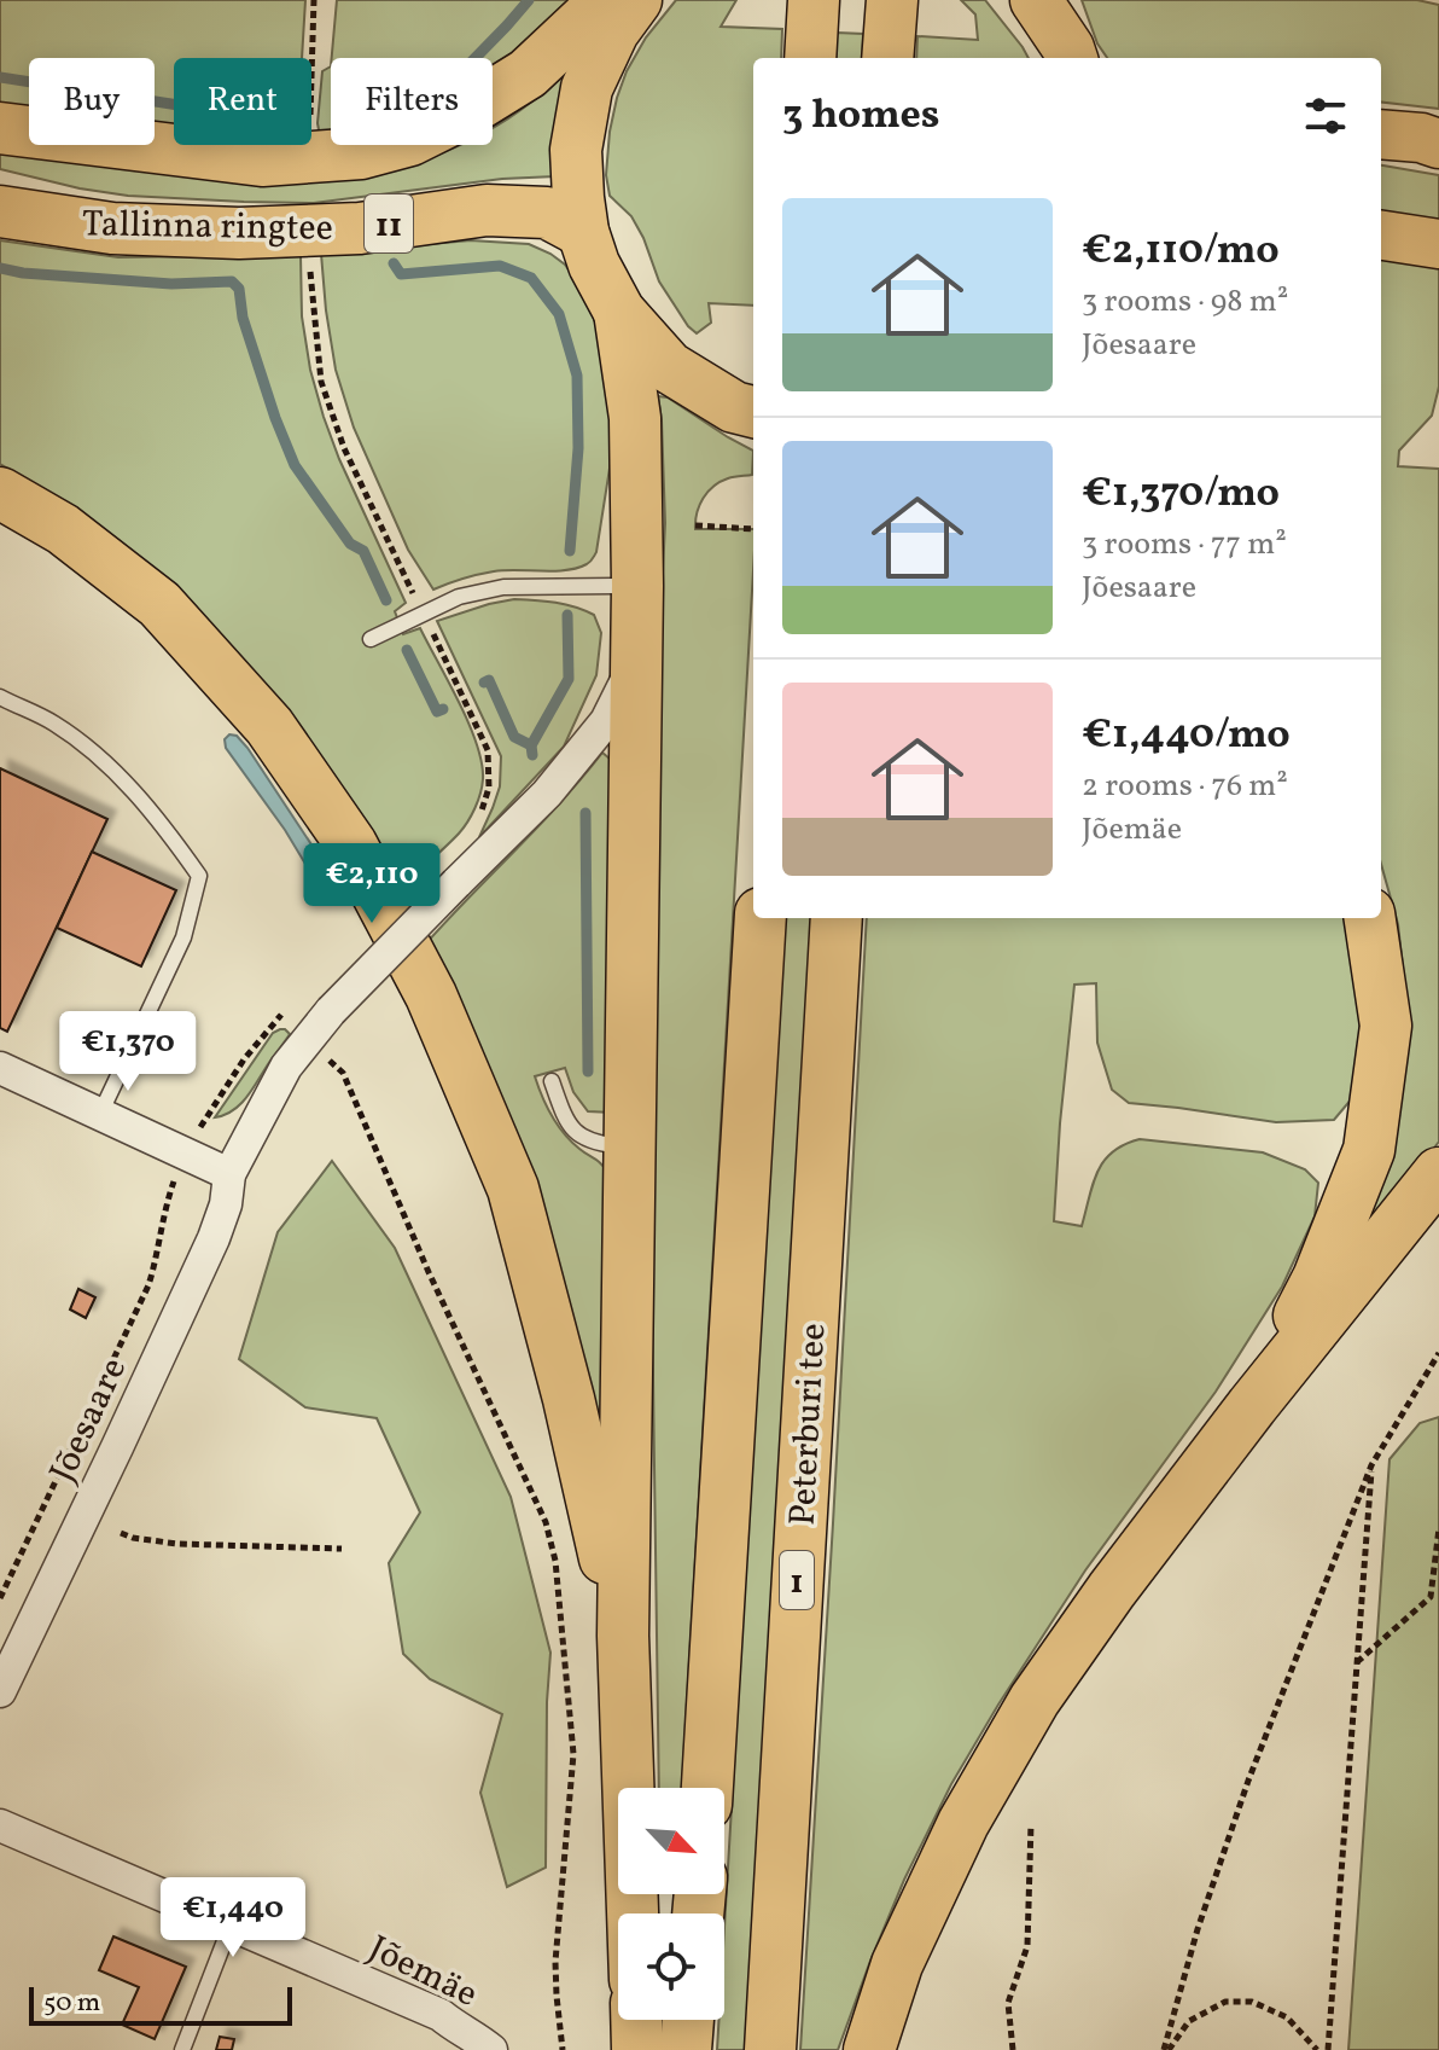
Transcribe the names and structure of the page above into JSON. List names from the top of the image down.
{
  "streets": {
    "highway": [
      "11",
      "Tallinna ringtee",
      "Peterburi tee",
      "1"
    ],
    "street": ["Jõesaare", "Jõemäe"]
  },
  "scale_bar": "50 m",
  "north": "bottom right",
  "page": {
    "chip": ["Buy", "Rent", "Filters"],
    "heading": "3 homes",
    "list": [
      {
        "name": "€2,110/mo",
        "note": "3 rooms · 98 m² · Jõesaare"
      },
      {
        "name": "€1,370/mo",
        "note": "3 rooms · 77 m² · Jõesaare"
      },
      {
        "name": "€1,440/mo",
        "note": "2 rooms · 76 m² · Jõemäe"
      }
    ],
    "price": ["€2,110", "€1,370", "€1,440"],
    "scale": "50 m"
  }
}
